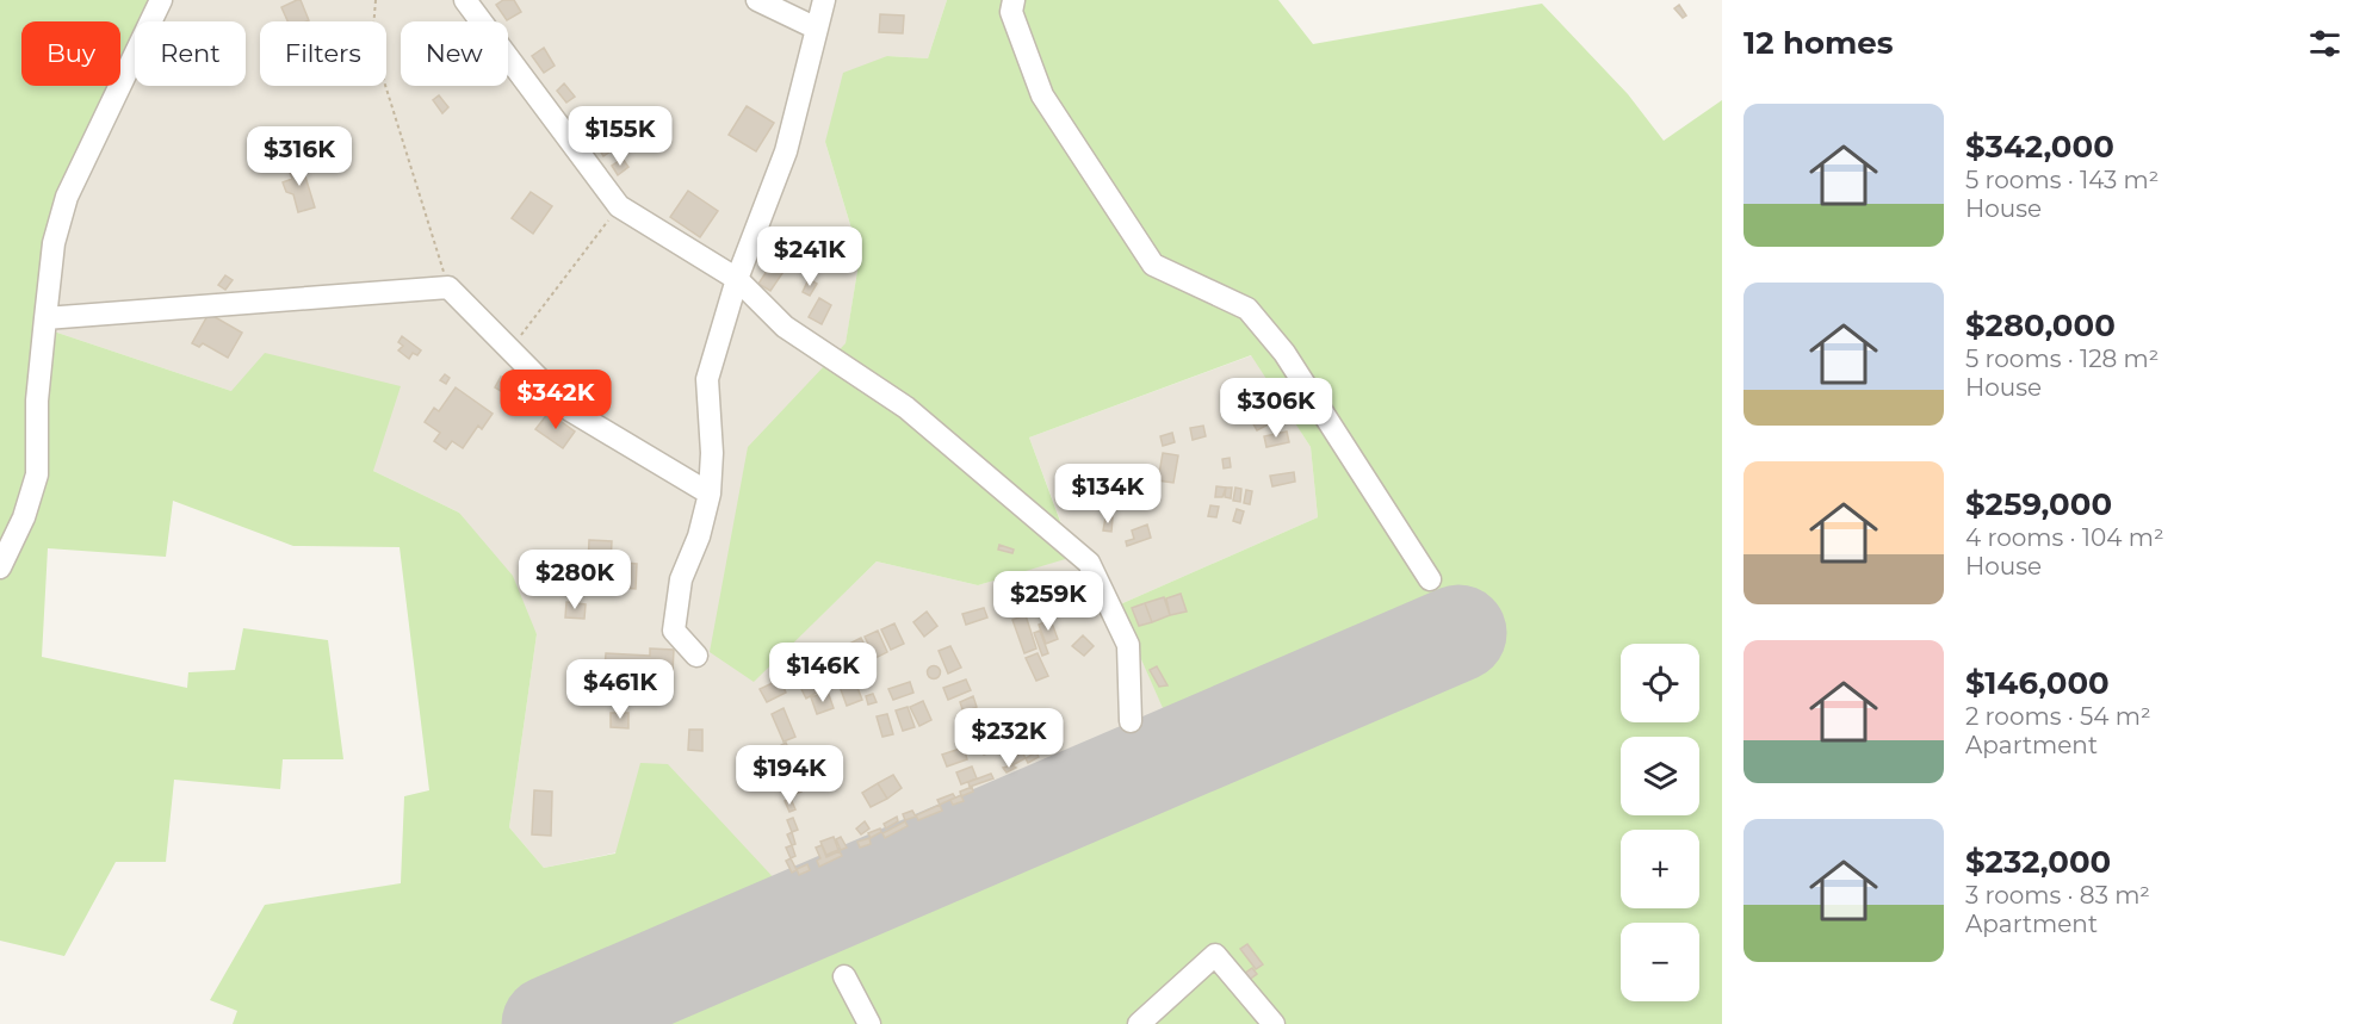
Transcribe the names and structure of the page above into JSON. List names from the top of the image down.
{
  "page": {
    "heading": "12 homes",
    "chip": [
      "Buy",
      "Rent",
      "Filters",
      "New"
    ],
    "list": [
      {
        "name": "$342,000",
        "note": "5 rooms · 143 m² · House"
      },
      {
        "name": "$280,000",
        "note": "5 rooms · 128 m² · House"
      },
      {
        "name": "$259,000",
        "note": "4 rooms · 104 m² · House"
      },
      {
        "name": "$146,000",
        "note": "2 rooms · 54 m² · Apartment"
      },
      {
        "name": "$232,000",
        "note": "3 rooms · 83 m² · Apartment"
      }
    ],
    "price": [
      "$155K",
      "$316K",
      "$241K",
      "$342K",
      "$306K",
      "$134K",
      "$280K",
      "$259K",
      "$146K",
      "$461K",
      "$232K",
      "$194K"
    ],
    "map_buttons": ["+", "−"]
  }
}
